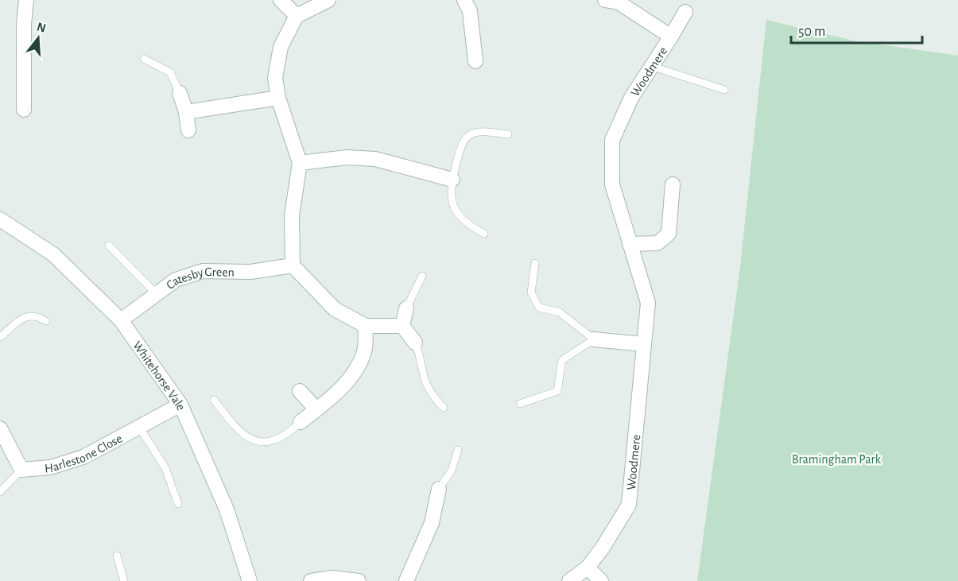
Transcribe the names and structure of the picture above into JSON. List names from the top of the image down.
{
  "streets": {
    "street": [
      "Woodmere",
      "Catesby Green",
      "Whitehorse Vale",
      "Harlestone Close"
    ]
  },
  "crossings": [
    ["Catesby Green", "Whitehorse Vale"],
    ["Whitehorse Vale", "Harlestone Close"]
  ],
  "parks": ["Bramingham Park"],
  "scale_bar": "50 m",
  "north": "top"
}
